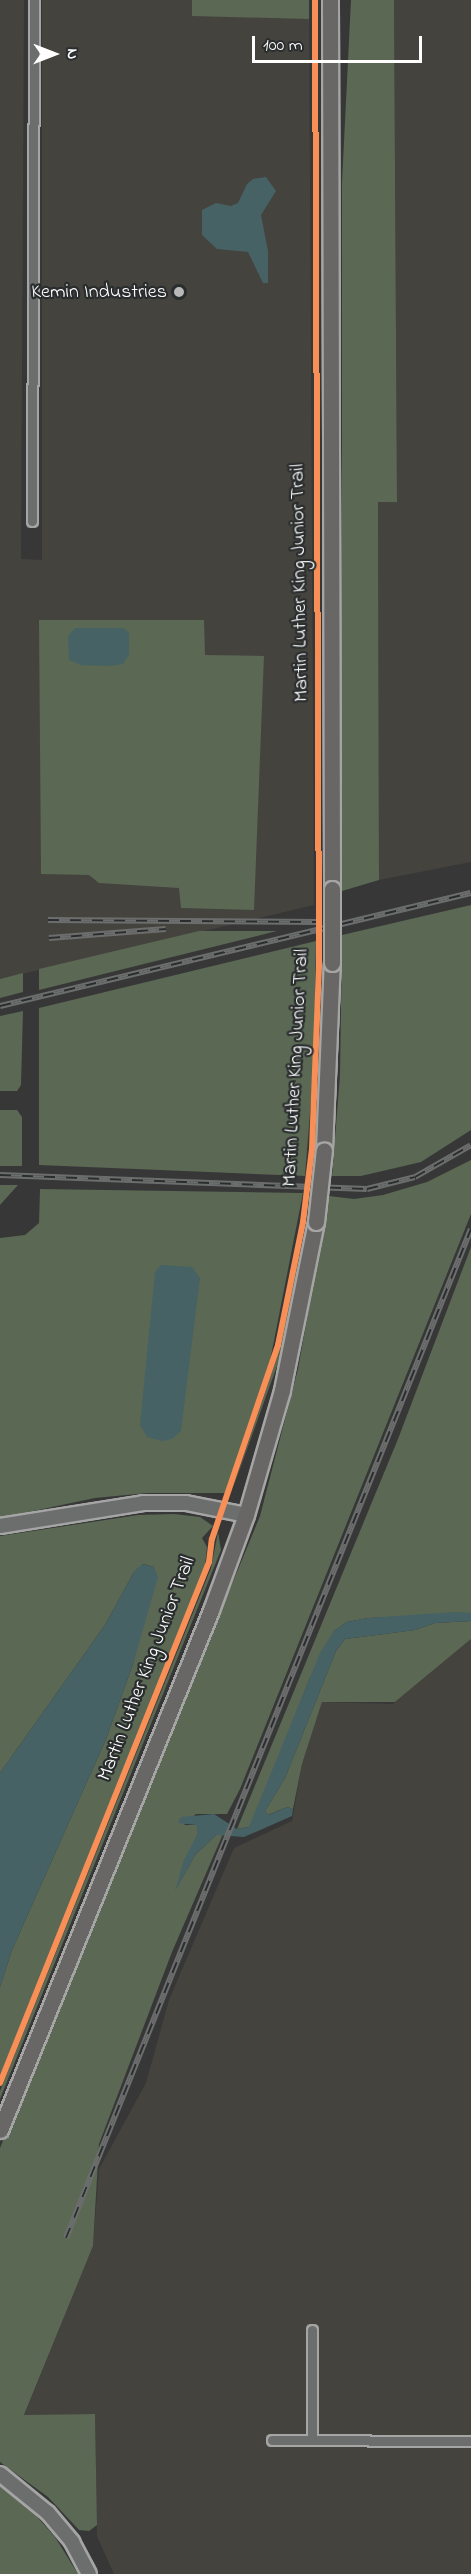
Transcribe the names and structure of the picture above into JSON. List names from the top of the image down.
{
  "streets": {
    "cycle path": ["Martin Luther King Junior Trail"]
  },
  "places": ["Kemin Industries"],
  "scale_bar": "100 m",
  "north": "right"
}
